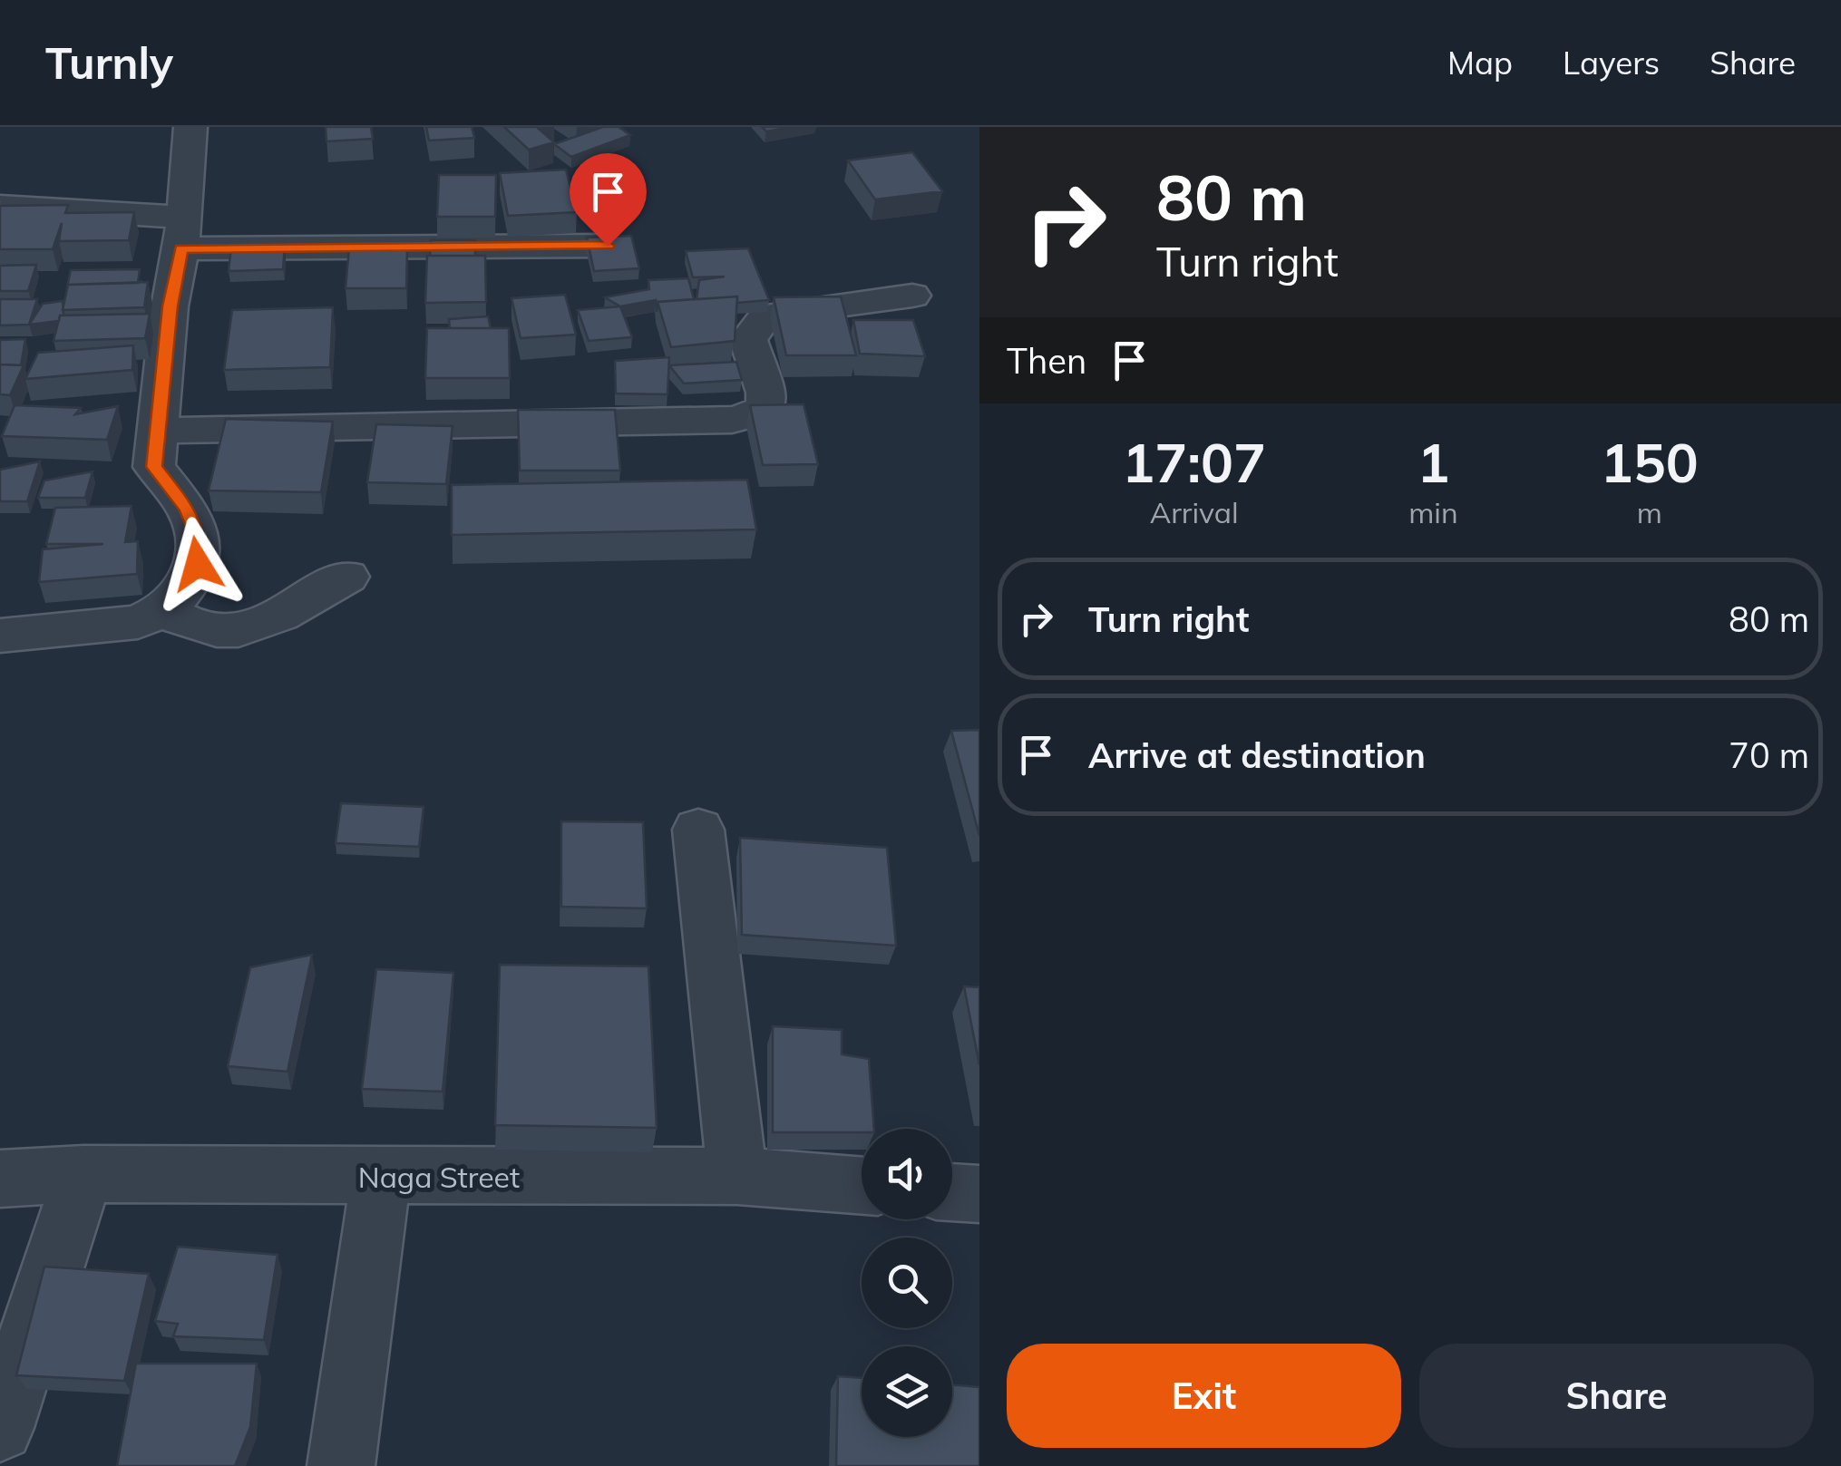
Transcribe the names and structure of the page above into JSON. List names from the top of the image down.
{
  "streets": {
    "street": ["Naga Street"]
  },
  "page": {
    "header": "Turnly",
    "nav": ["Map", "Layers", "Share"],
    "turn": ["80 m", "Turn right"],
    "then": "Then",
    "eta": [
      "17:07",
      "Arrival",
      "1",
      "min",
      "150",
      "m"
    ],
    "list": [
      {
        "name": "Turn right",
        "value": "80 m"
      },
      {
        "name": "Arrive at destination",
        "value": "70 m"
      }
    ],
    "buttons": ["Exit", "Share"]
  }
}
